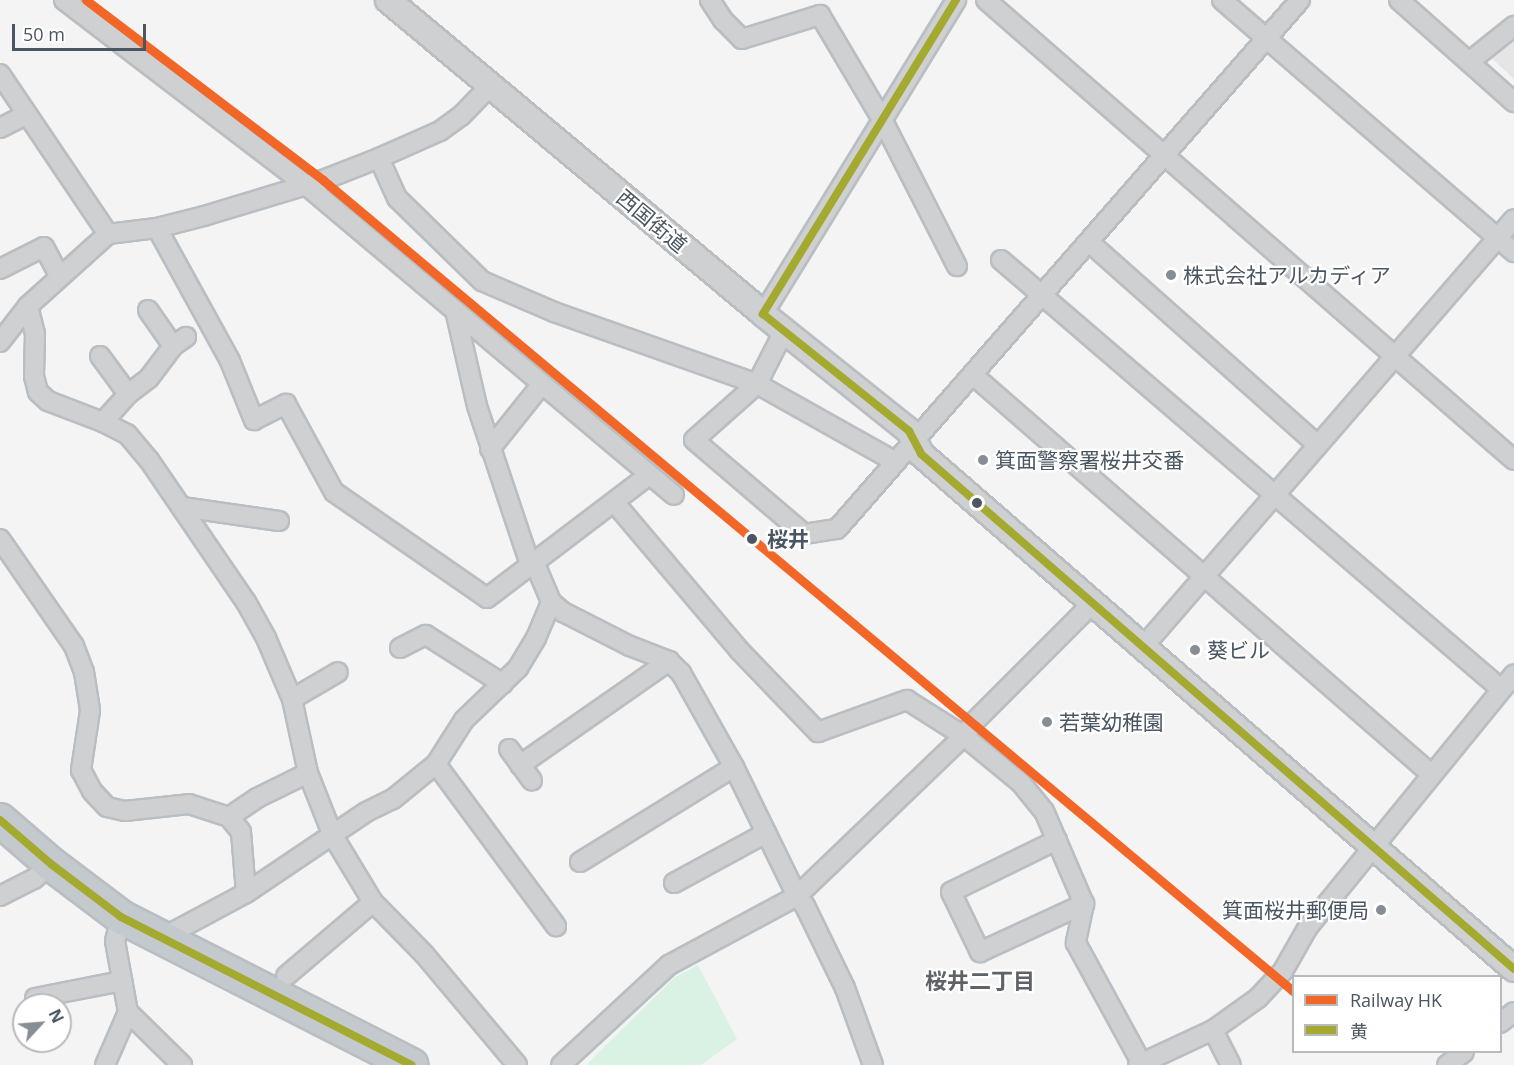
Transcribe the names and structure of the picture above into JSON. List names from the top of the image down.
{
  "streets": {
    "street": ["西国街道"]
  },
  "districts": ["桜井二丁目"],
  "places": [
    "株式会社アルカディア",
    "箕面警察署桜井交番",
    "桜井",
    "葵ビル",
    "若葉幼稚園",
    "箕面桜井郵便局"
  ],
  "lines": ["rail line HK", "transit line 黄"],
  "legend": ["Railway HK", "黄"],
  "scale_bar": "50 m",
  "north": "top right"
}
